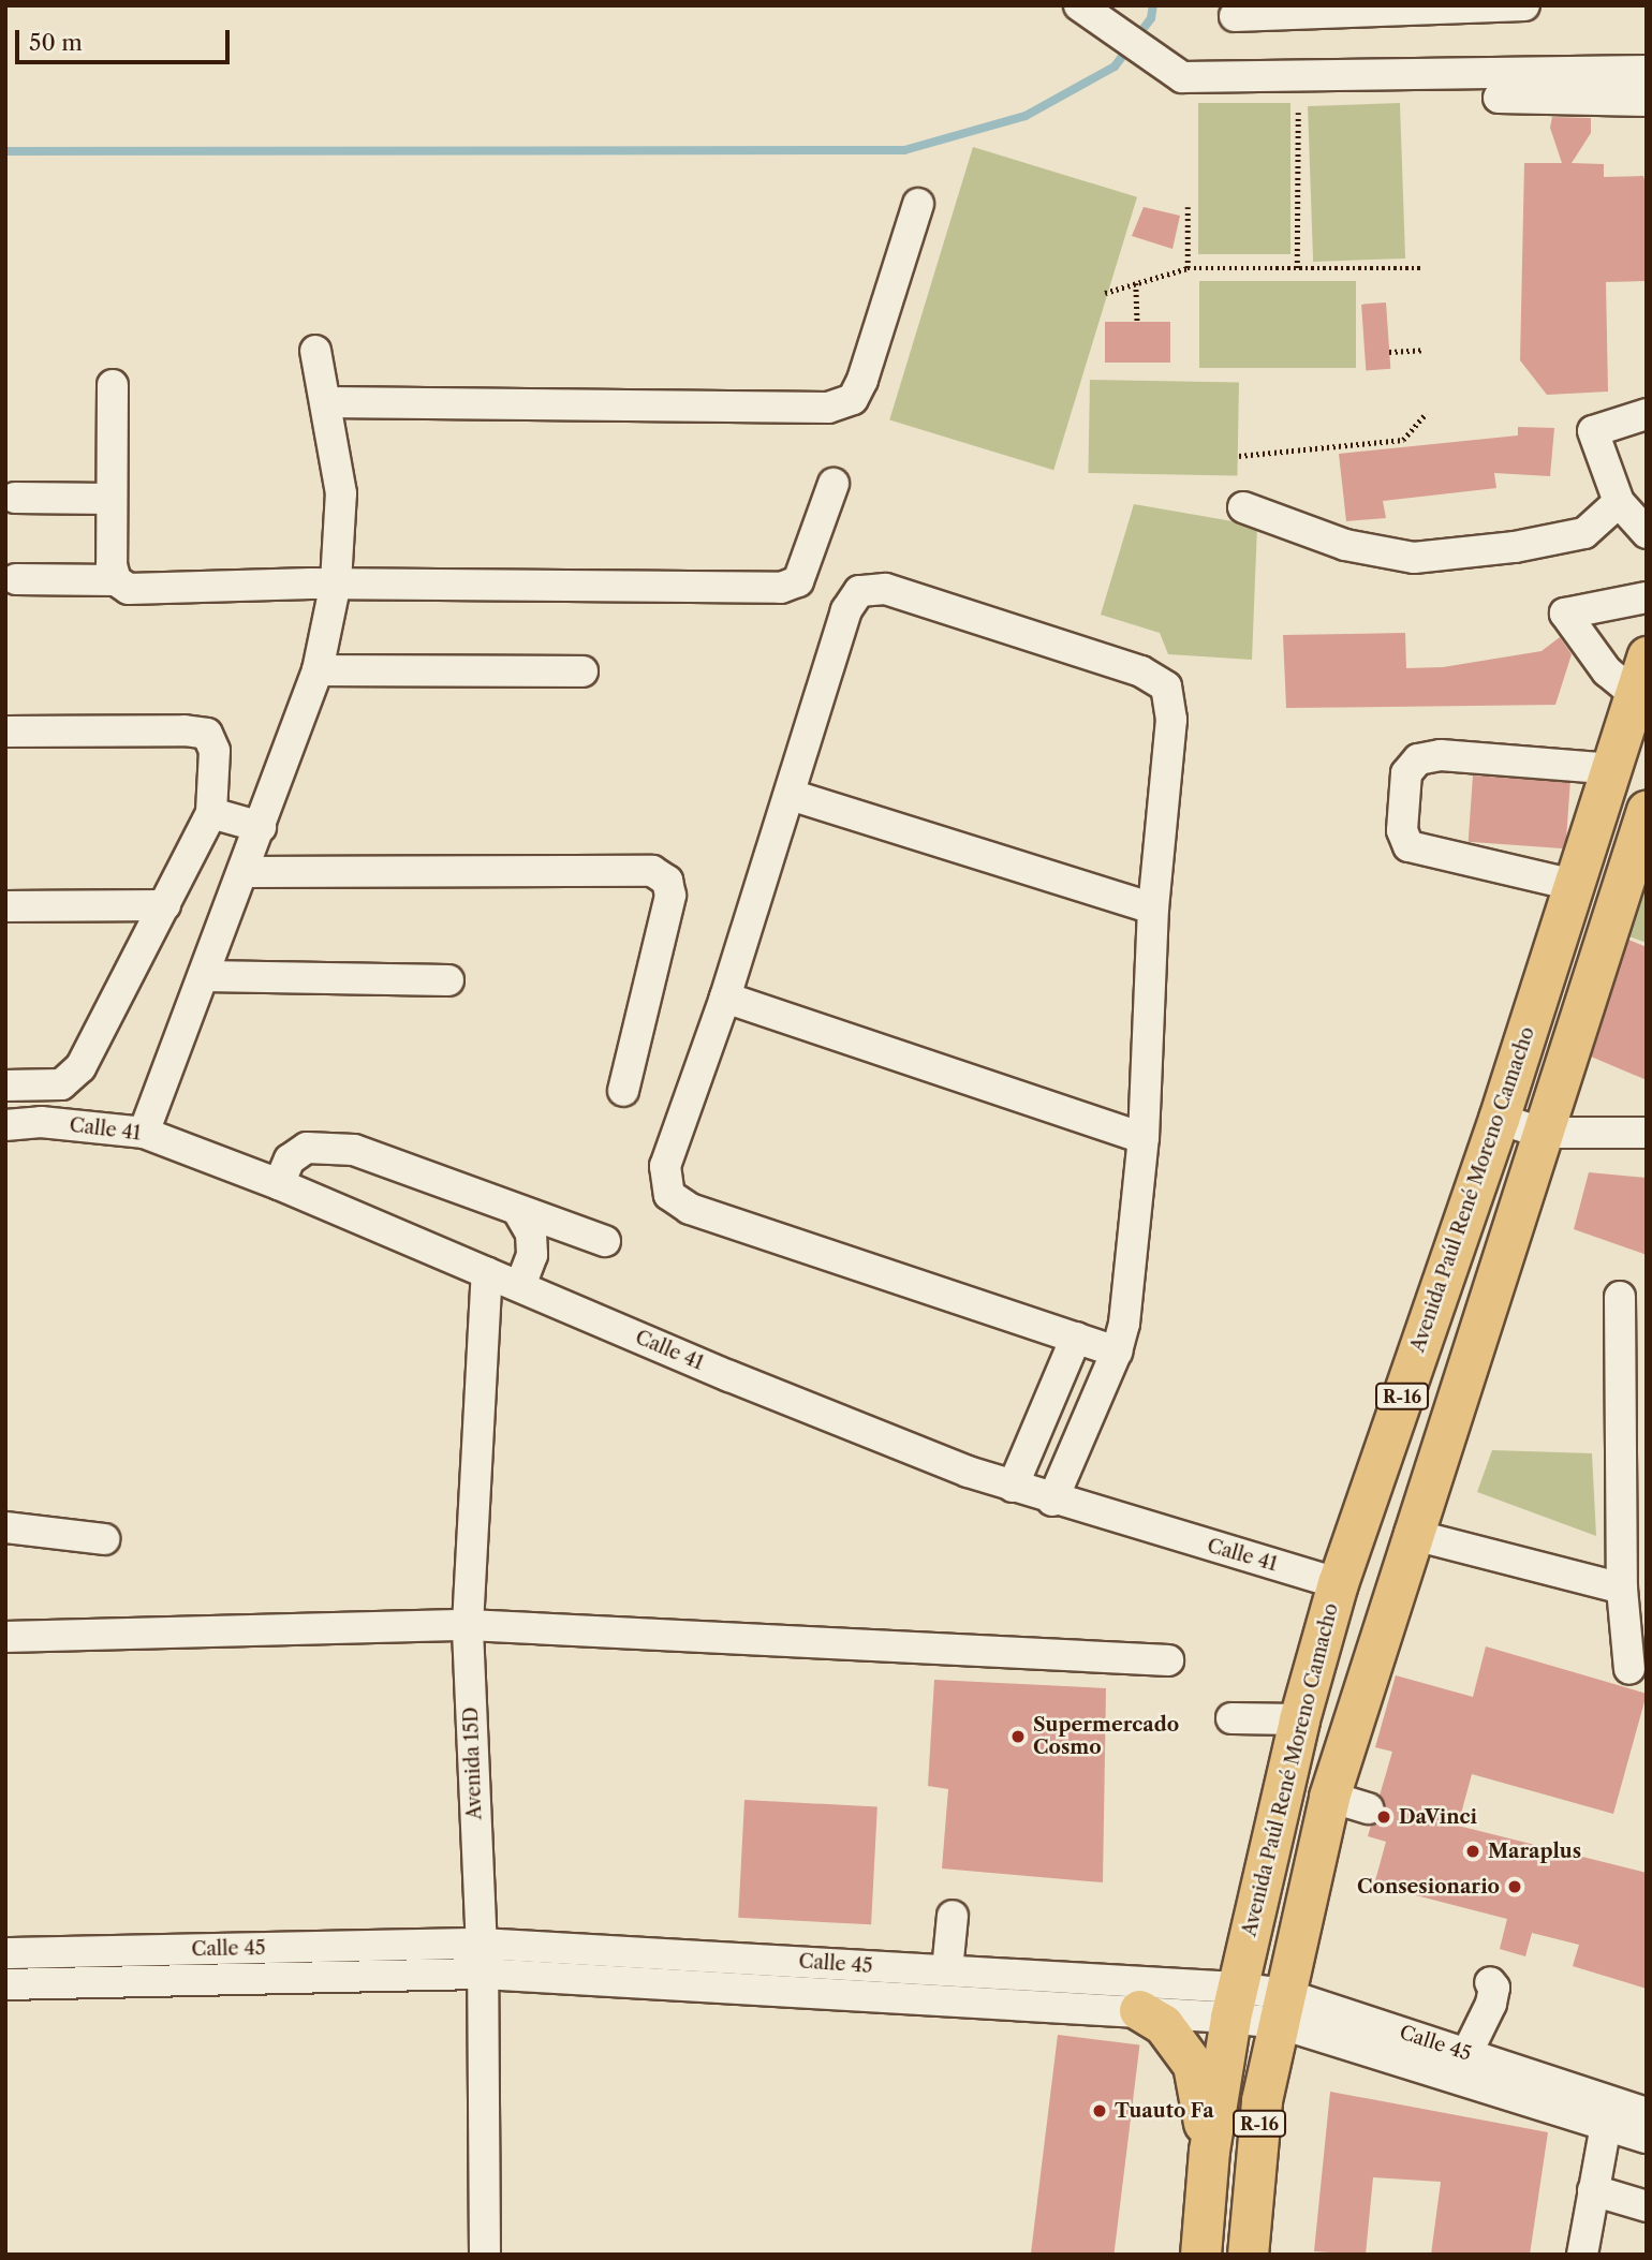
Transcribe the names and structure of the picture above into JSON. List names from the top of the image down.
{
  "streets": {
    "main road": ["Avenida Paúl René Moreno Camacho", "R-16"],
    "street": ["Calle 41", "Avenida 15D", "Calle 45"]
  },
  "crossings": [
    ["Calle 41", "Avenida Paúl René Moreno Camacho"],
    ["Calle 41", "Avenida 15D"],
    ["Avenida Paúl René Moreno Camacho", "Calle 45"],
    ["R-16", "Calle 45"],
    ["Avenida 15D", "Calle 45"]
  ],
  "places": [
    "Supermercado Cosmo",
    "DaVinci",
    "Maraplus",
    "Consesionario",
    "Tuauto Fa"
  ],
  "scale_bar": "50 m"
}
